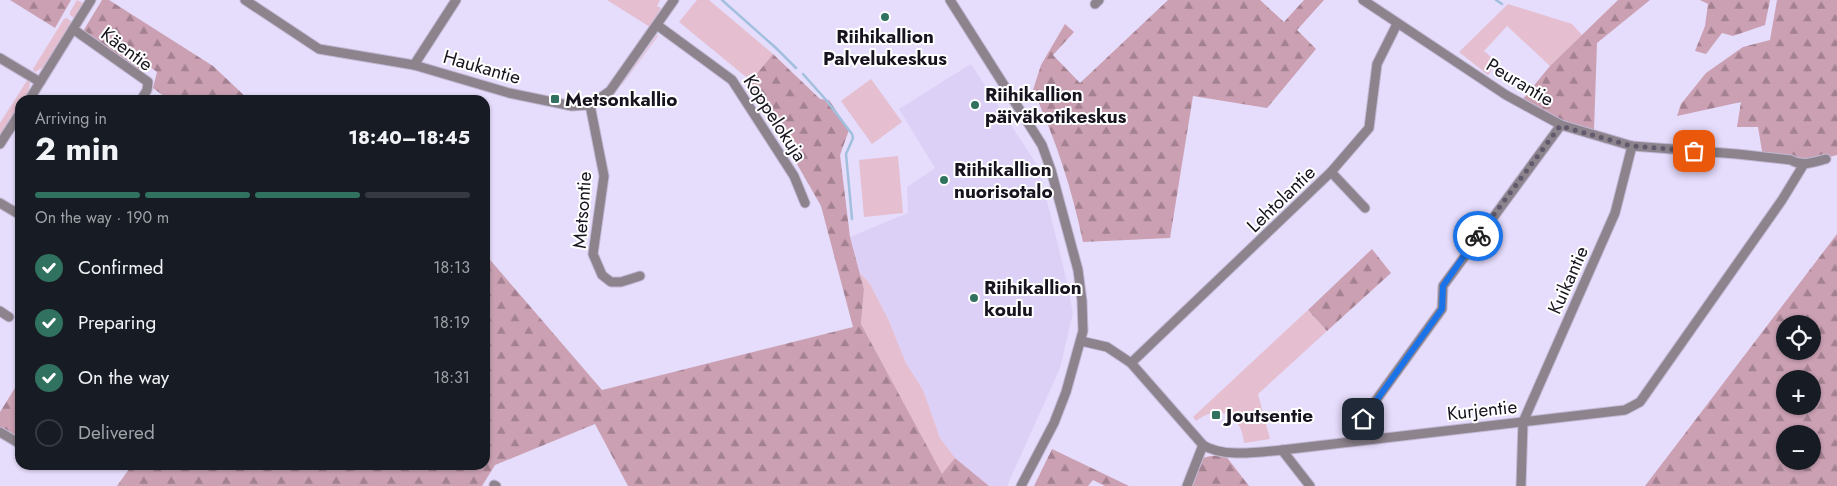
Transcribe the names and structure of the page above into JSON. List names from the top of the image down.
{
  "streets": {
    "street": [
      "Käentie",
      "Haukantie",
      "Peurantie",
      "Koppelokuja",
      "Lehtolantie",
      "Metsontie",
      "Kuikantie",
      "Kurjentie"
    ]
  },
  "crossings": [
    ["Haukantie", "Metsontie"],
    ["Peurantie", "Lehtolantie"],
    ["Peurantie", "Kuikantie"],
    ["Peurantie", "Kurjentie"],
    ["Kuikantie", "Kurjentie"]
  ],
  "places": {
    "other": [
      "Riihikallion Palvelukeskus",
      "Riihikallion päiväkotikeskus",
      "Riihikallion nuorisotalo",
      "Riihikallion koulu"
    ],
    "transit": ["Metsonkallio", "Joutsentie"]
  },
  "page": {
    "heading": ["2 min", "Arriving in", "18:40–18:45"],
    "bar": "On the way · 190 m",
    "list": [
      ["Confirmed", "18:13"],
      ["Preparing", "18:19"],
      ["On the way", "18:31"],
      "Delivered"
    ],
    "map_buttons": ["+", "−"]
  }
}
